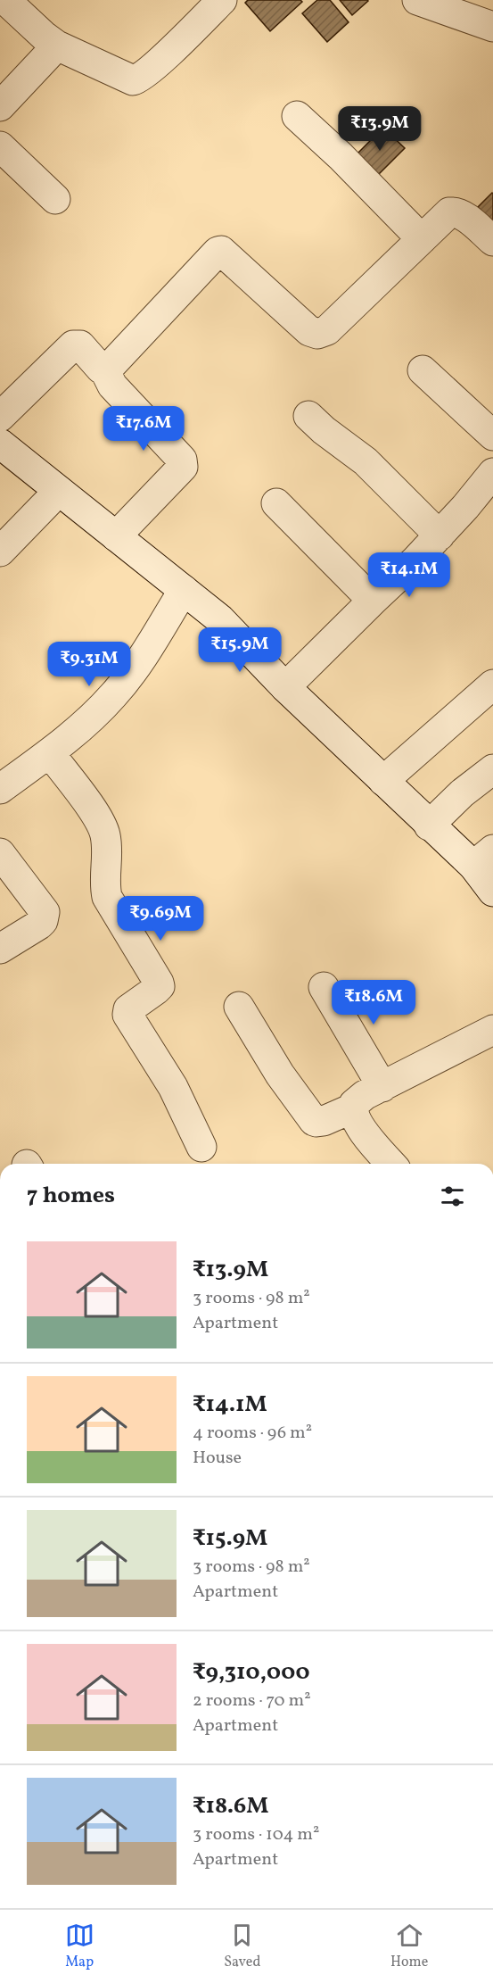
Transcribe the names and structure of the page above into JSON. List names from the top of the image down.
{
  "page": {
    "price": [
      "₹13.9M",
      "₹17.6M",
      "₹14.1M",
      "₹15.9M",
      "₹9.31M",
      "₹9.69M",
      "₹18.6M"
    ],
    "heading": "7 homes",
    "list": [
      {
        "name": "₹13.9M",
        "note": "3 rooms · 98 m² · Apartment"
      },
      {
        "name": "₹14.1M",
        "note": "4 rooms · 96 m² · House"
      },
      {
        "name": "₹15.9M",
        "note": "3 rooms · 98 m² · Apartment"
      },
      {
        "name": "₹9,310,000",
        "note": "2 rooms · 70 m² · Apartment"
      },
      {
        "name": "₹18.6M",
        "note": "3 rooms · 104 m² · Apartment"
      }
    ],
    "tabs": ["Map", "Saved", "Home"]
  }
}
